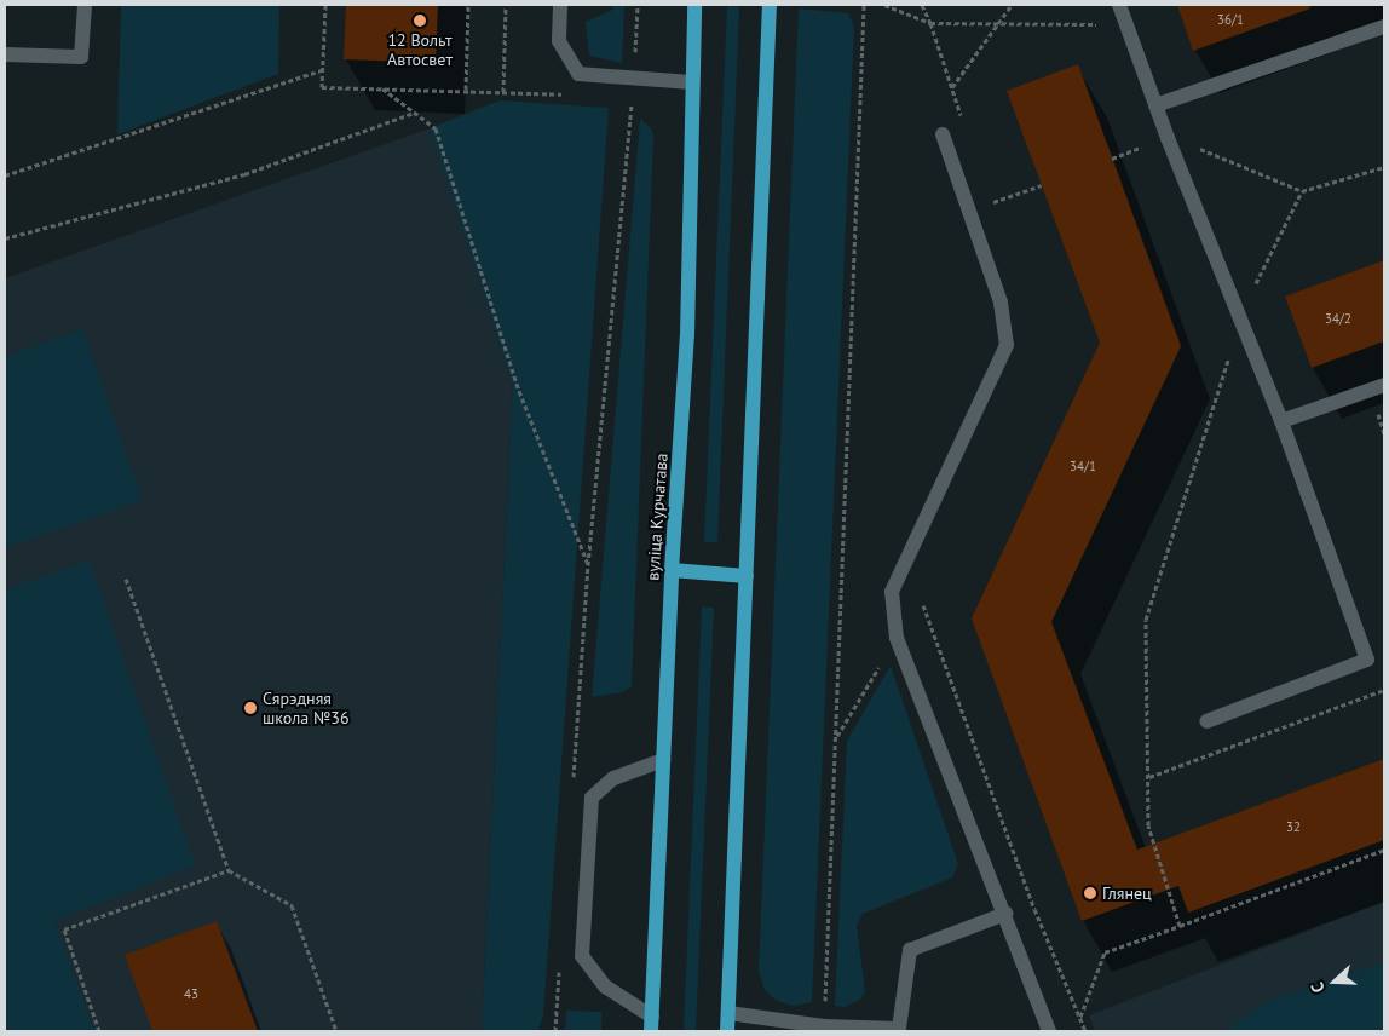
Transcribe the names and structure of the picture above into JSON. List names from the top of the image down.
{
  "streets": {
    "main road": ["вуліца Курчатава"]
  },
  "places": ["12 Вольт Автосвет", "Сярэдняя школа №36", "Глянец"],
  "house_numbers": [
    "36/1",
    "34/2",
    "34/1",
    "32",
    "43"
  ],
  "north": "left"
}
